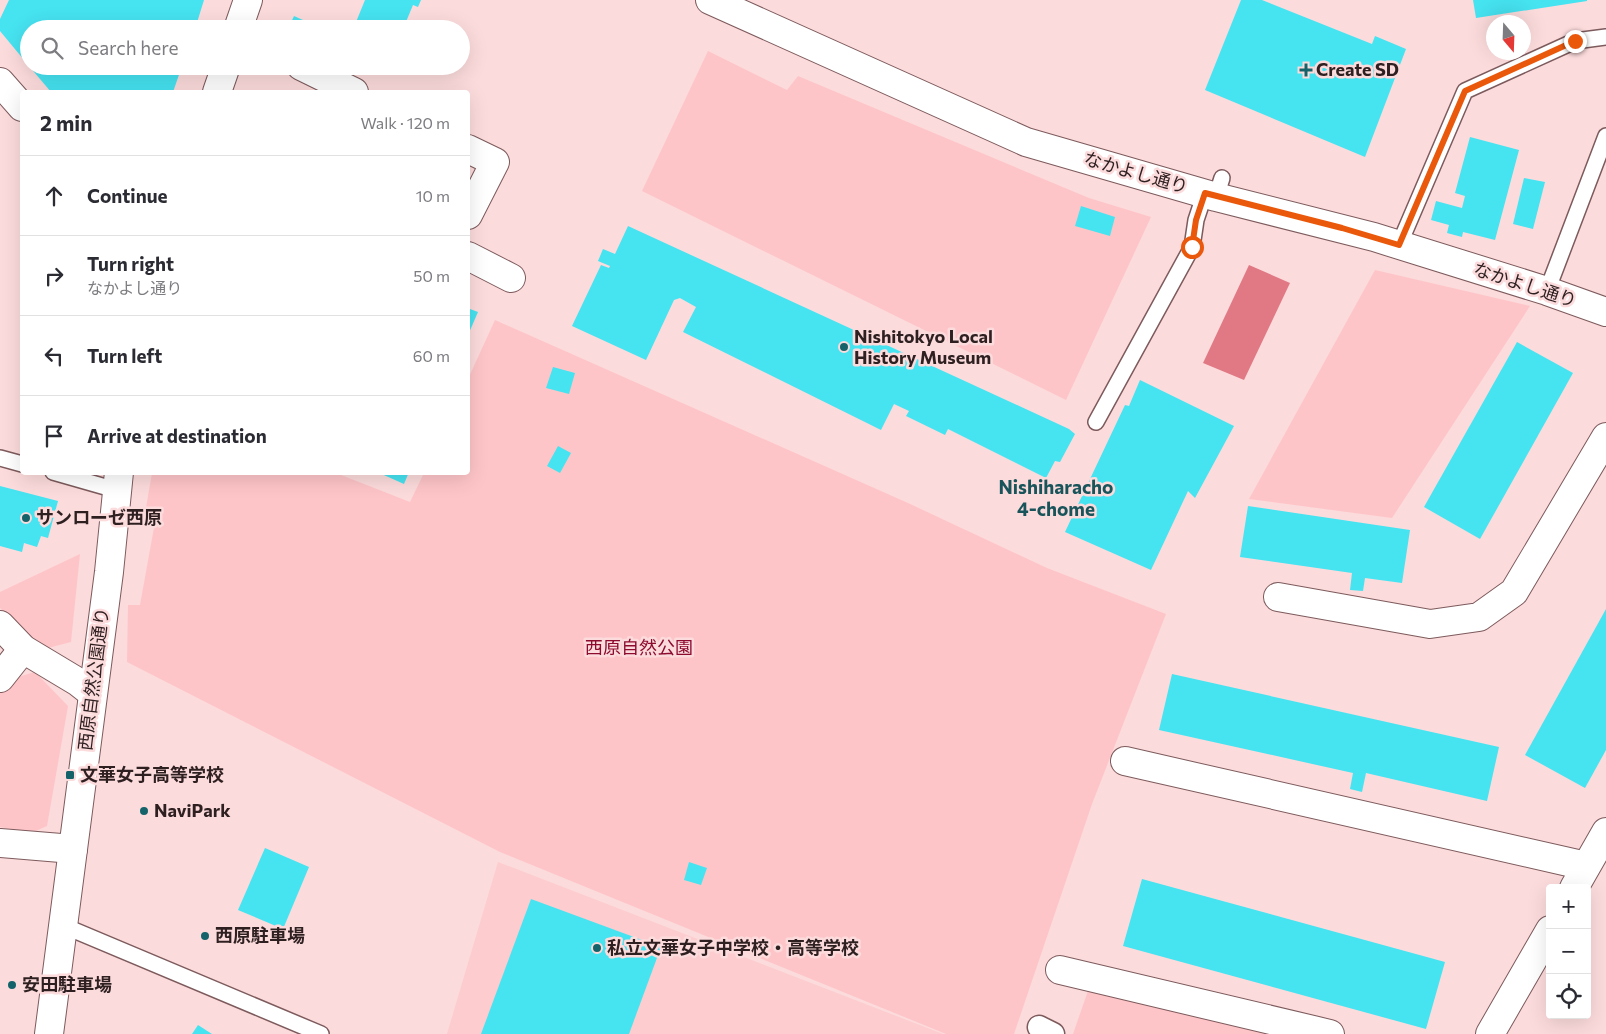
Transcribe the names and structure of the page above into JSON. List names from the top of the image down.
{
  "streets": {
    "street": ["なかよし通り", "西原自然公園通り"]
  },
  "districts": ["Nishiharacho 4-chome"],
  "parks": ["西原自然公園"],
  "places": {
    "health": ["Create SD"],
    "other": [
      "Nishitokyo Local History Museum",
      "サンローゼ西原",
      "NaviPark",
      "西原駐車場",
      "私立文華女子中学校・高等学校",
      "安田駐車場"
    ],
    "transit": ["文華女子高等学校"]
  },
  "north": "bottom",
  "page": {
    "search": "Search here",
    "heading": ["2 min", "Walk · 120 m"],
    "list": [
      ["Continue", "10 m"],
      ["Turn right", "なかよし通り", "50 m"],
      ["Turn left", "60 m"],
      "Arrive at destination"
    ],
    "map_buttons": ["+", "−"]
  }
}
